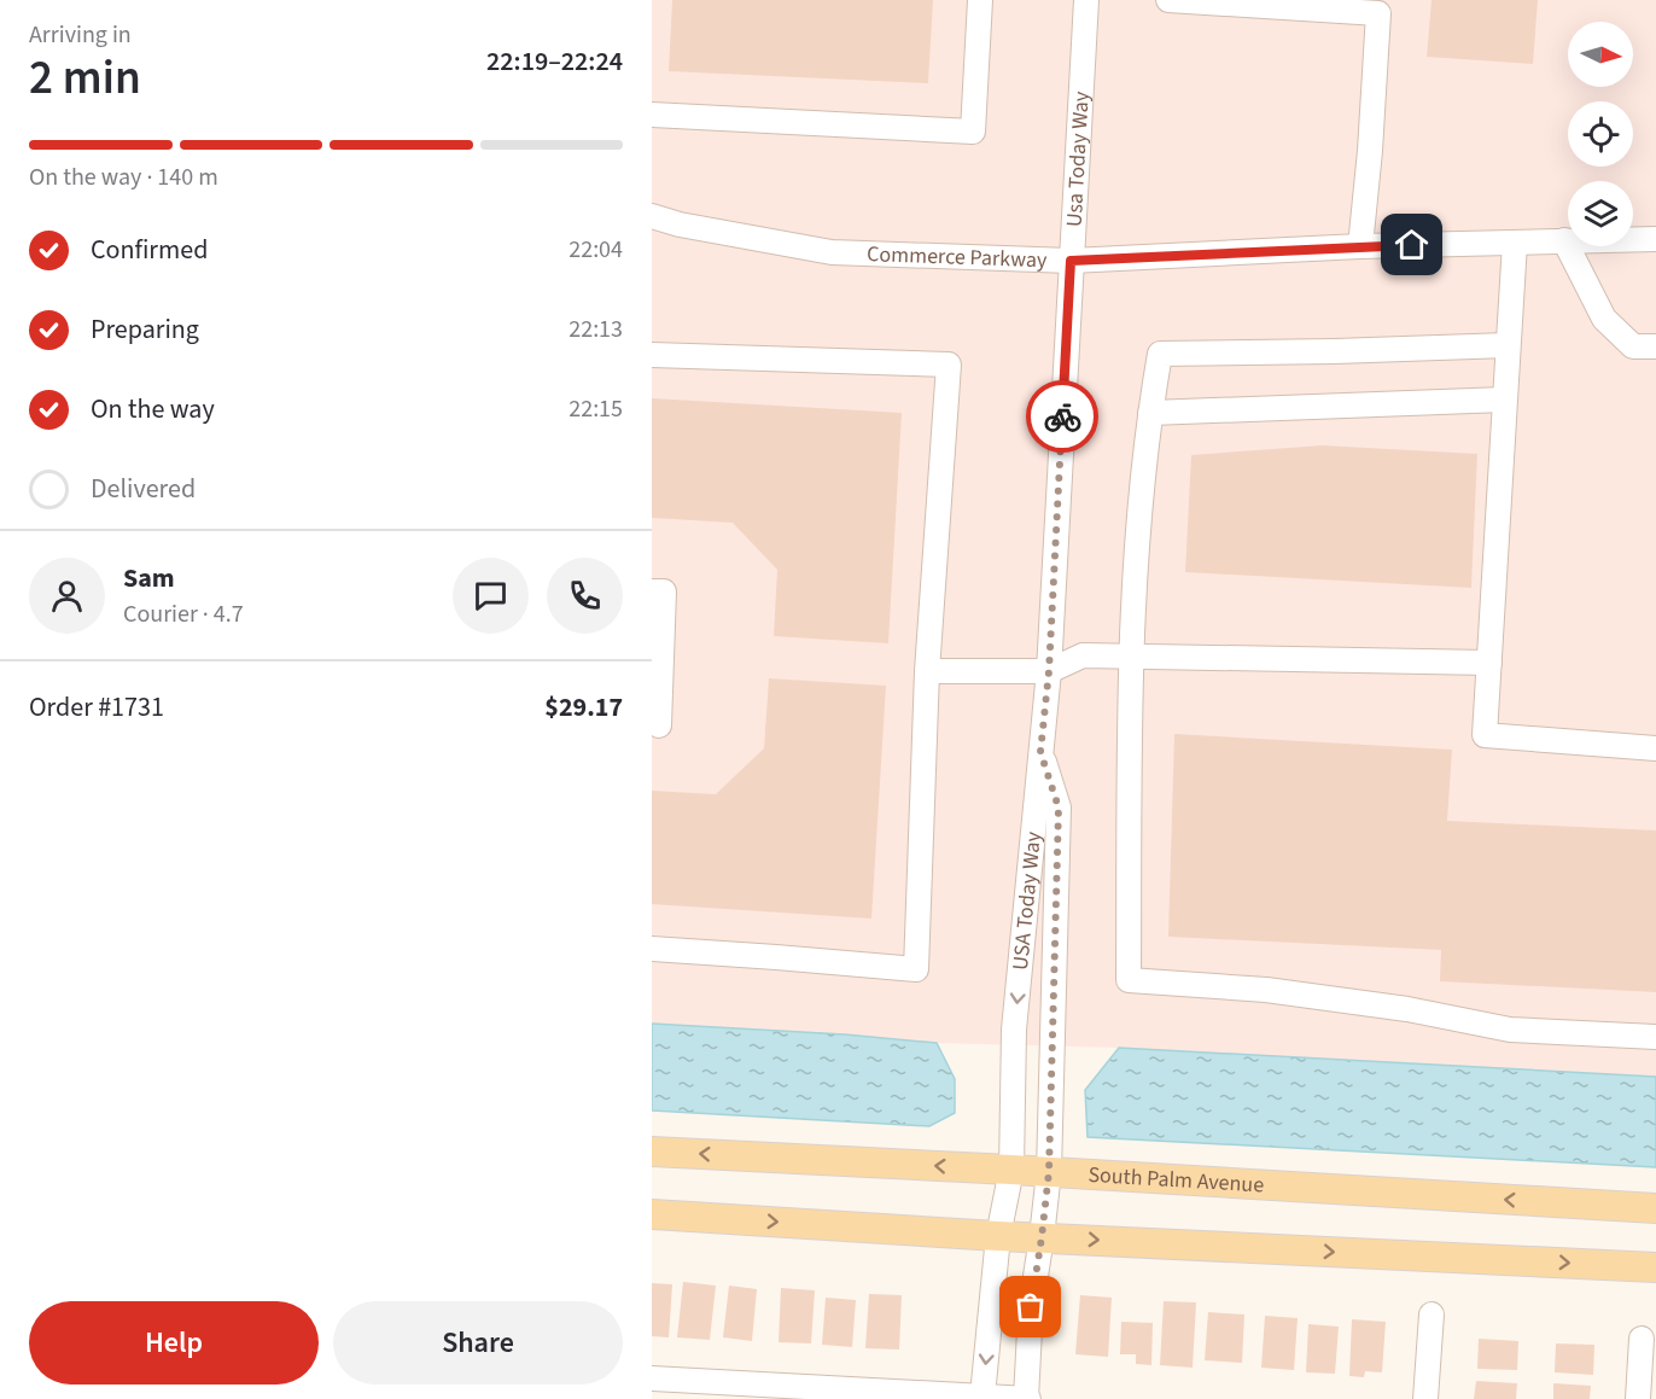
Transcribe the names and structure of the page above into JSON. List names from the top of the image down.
{
  "streets": {
    "main road": ["South Palm Avenue"],
    "street": ["Usa Today Way", "Commerce Parkway", "USA Today Way"]
  },
  "crossings": [
    ["Usa Today Way", "Commerce Parkway"],
    ["Usa Today Way", "USA Today Way"],
    ["USA Today Way", "South Palm Avenue"]
  ],
  "north": "right",
  "page": {
    "heading": ["2 min", "Arriving in", "22:19–22:24"],
    "panel": [
      "Sam",
      "Courier · 4.7",
      "Order #1731",
      "$29.17"
    ],
    "bar": "On the way · 140 m",
    "list": [
      ["Confirmed", "22:04"],
      ["Preparing", "22:13"],
      ["On the way", "22:15"],
      "Delivered"
    ],
    "buttons": ["Help", "Share"]
  }
}
